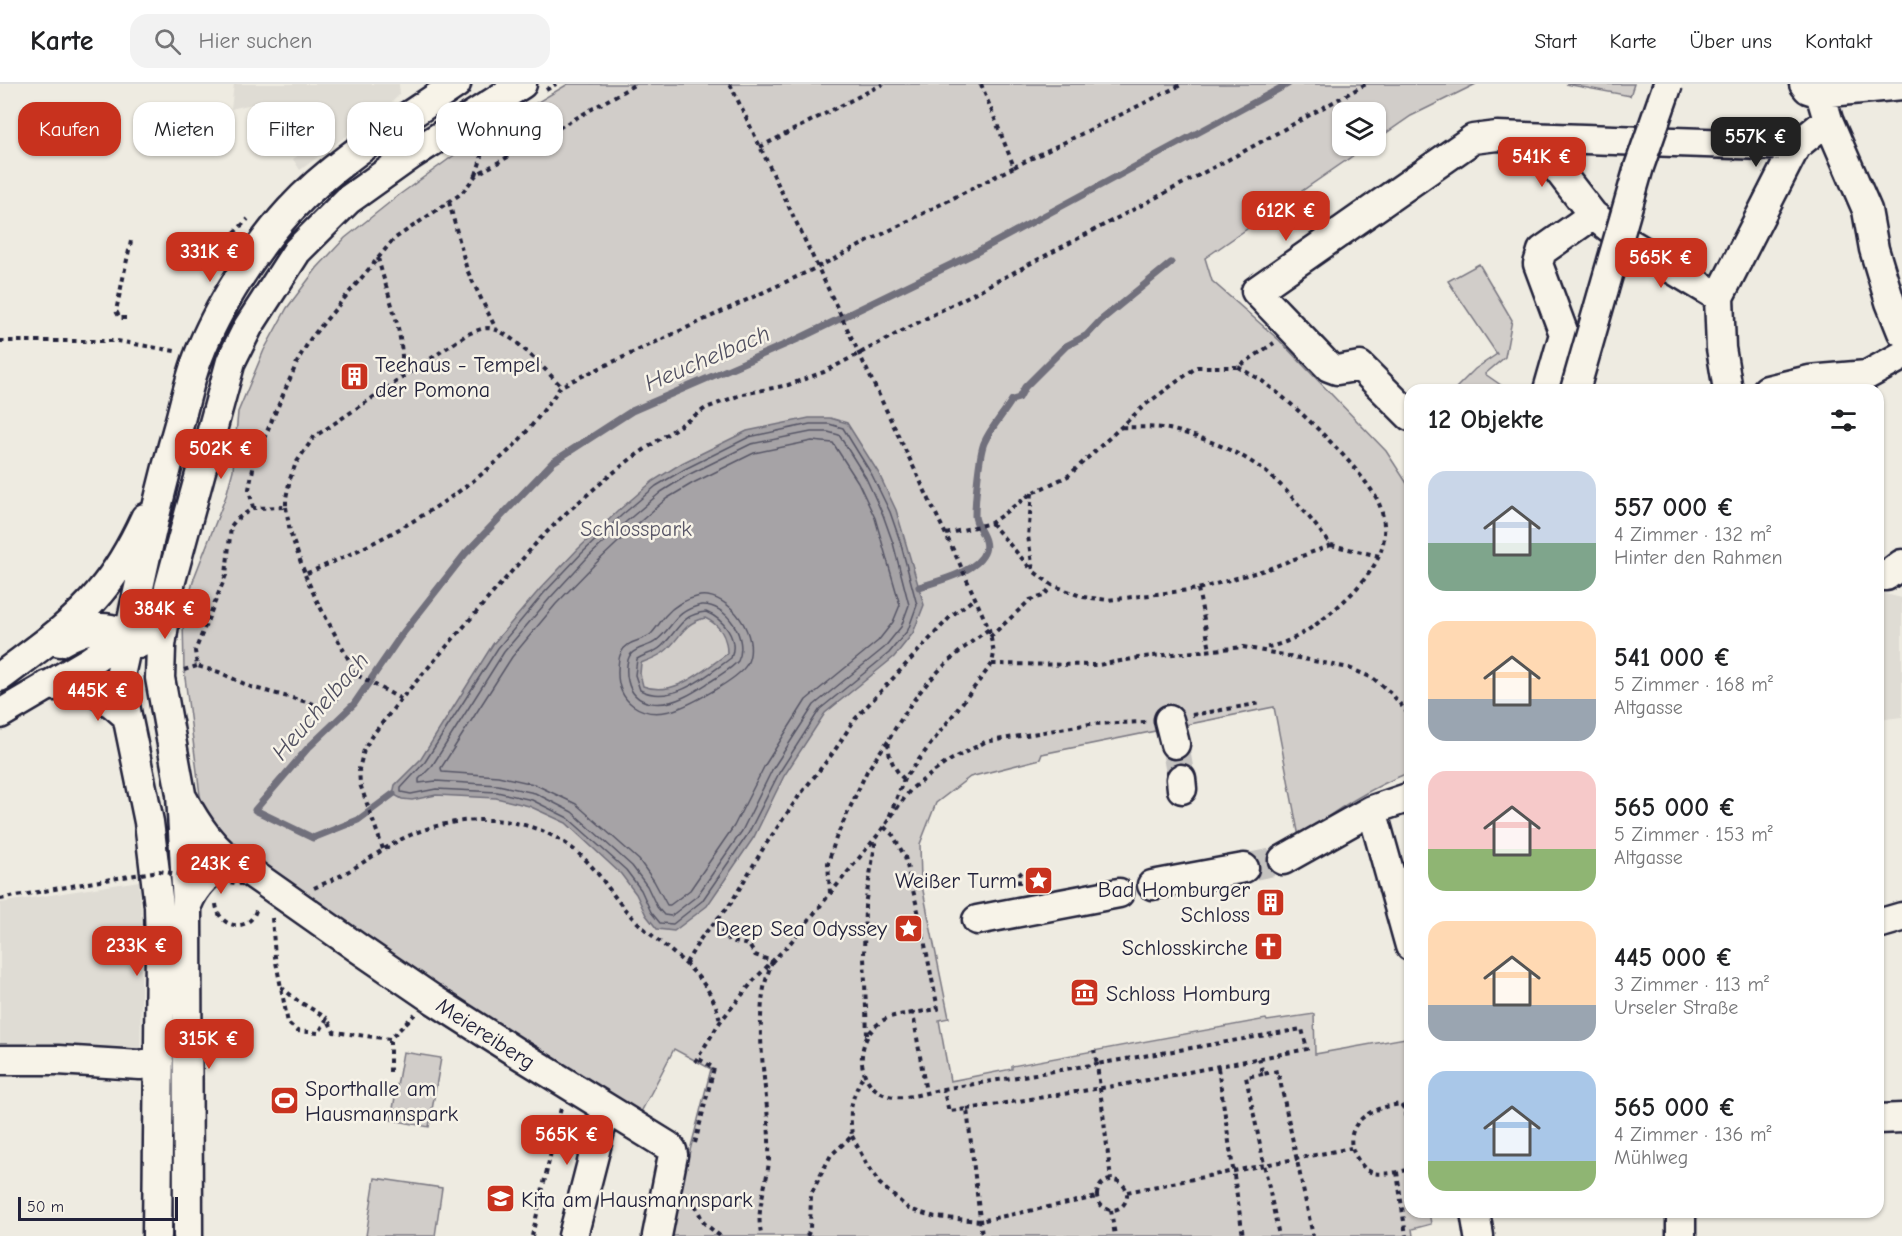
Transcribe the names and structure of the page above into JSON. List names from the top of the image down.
{
  "streets": {
    "street": ["Meiereiberg"]
  },
  "water": ["Heuchelbach"],
  "parks": ["Schlosspark"],
  "places": {
    "building": ["Teehaus - Tempel der Pomona", "Bad Homburger Schloss"],
    "place": ["Weißer Turm", "Deep Sea Odyssey"],
    "church": ["Schlosskirche"],
    "museum": ["Schloss Homburg"],
    "sports": ["Sporthalle am Hausmannspark"],
    "school or university": ["Kita am Hausmannspark"]
  },
  "scale_bar": "50 m",
  "page": {
    "header": "Karte",
    "search": "Hier suchen",
    "nav": [
      "Start",
      "Karte",
      "Über uns",
      "Kontakt"
    ],
    "chip": [
      "Kaufen",
      "Mieten",
      "Filter",
      "Neu",
      "Wohnung"
    ],
    "price": [
      "557K €",
      "541K €",
      "612K €",
      "331K €",
      "565K €",
      "502K €",
      "384K €",
      "445K €",
      "243K €",
      "233K €",
      "315K €",
      "565K €"
    ],
    "heading": "12 Objekte",
    "list": [
      {
        "name": "557 000 €",
        "note": "4 Zimmer · 132 m² · Hinter den Rahmen"
      },
      {
        "name": "541 000 €",
        "note": "5 Zimmer · 168 m² · Altgasse"
      },
      {
        "name": "565 000 €",
        "note": "5 Zimmer · 153 m² · Altgasse"
      },
      {
        "name": "445 000 €",
        "note": "3 Zimmer · 113 m² · Urseler Straße"
      },
      {
        "name": "565 000 €",
        "note": "4 Zimmer · 136 m² · Mühlweg"
      }
    ],
    "scale": "50 m"
  }
}
